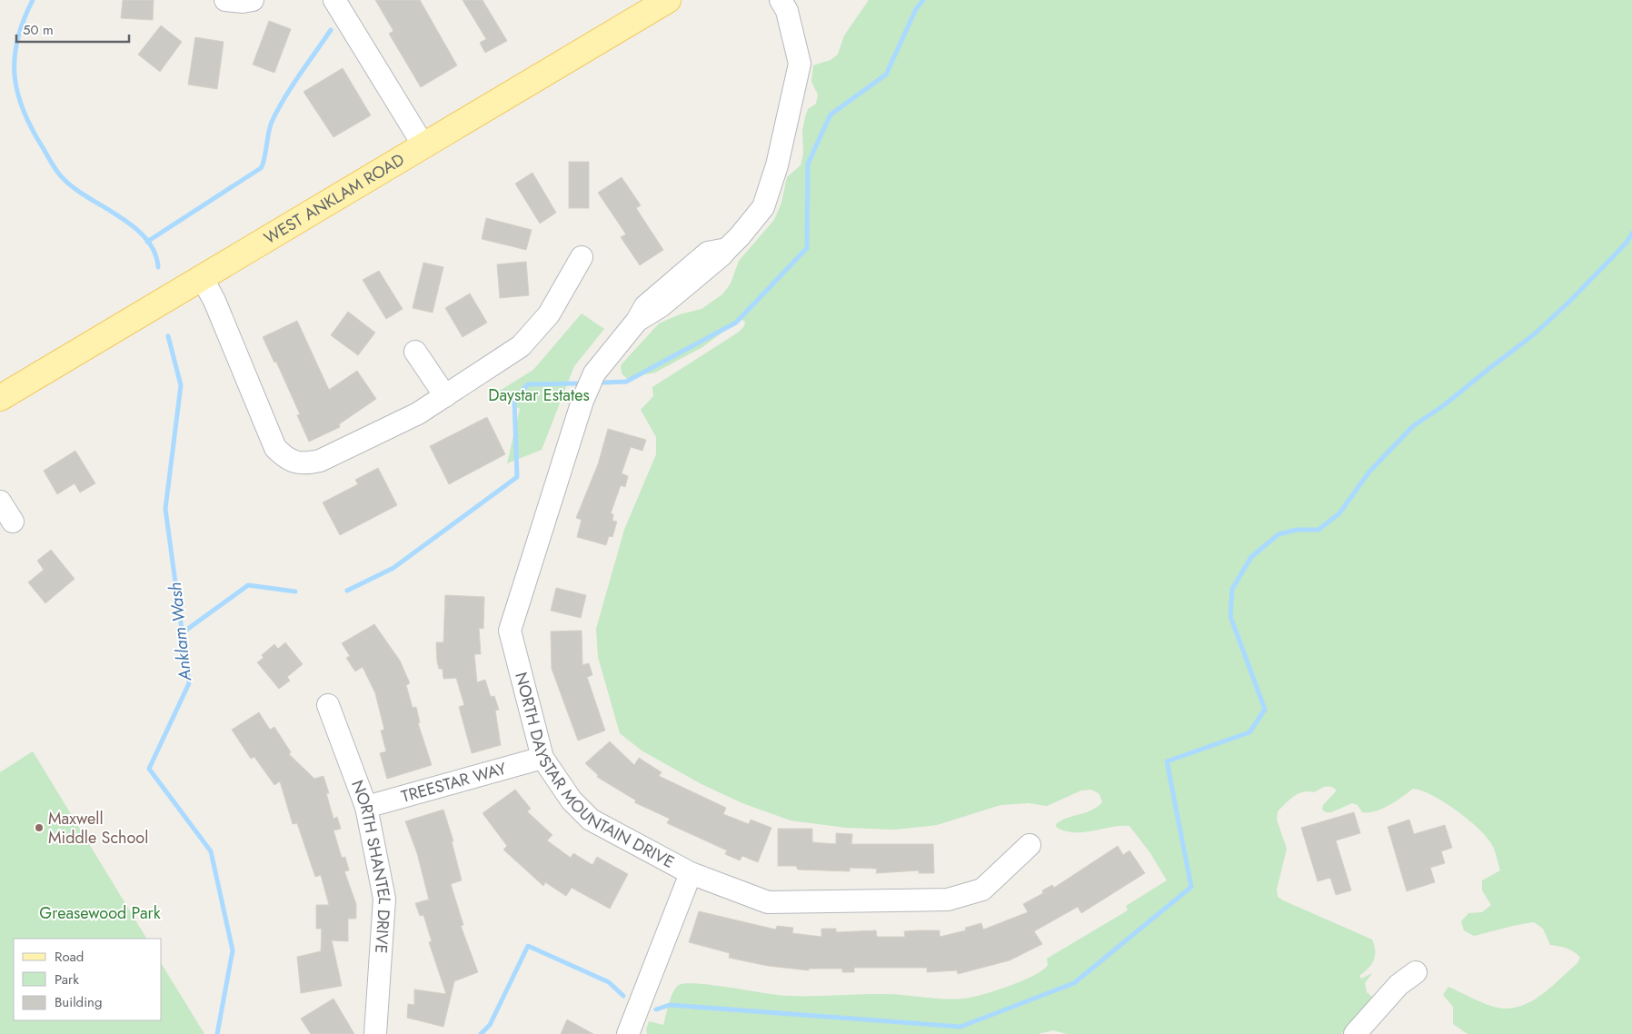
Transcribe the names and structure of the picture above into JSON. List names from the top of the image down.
{
  "streets": {
    "main road": ["WEST ANKLAM ROAD"],
    "street": ["NORTH DAYSTAR MOUNTAIN DRIVE", "TREESTAR WAY", "NORTH SHANTEL DRIVE"]
  },
  "crossings": [
    ["NORTH DAYSTAR MOUNTAIN DRIVE", "TREESTAR WAY"],
    ["TREESTAR WAY", "NORTH SHANTEL DRIVE"]
  ],
  "water": ["Anklam Wash"],
  "parks": ["Daystar Estates", "Greasewood Park"],
  "places": ["Maxwell Middle School"],
  "legend": ["Road", "Park", "Building"],
  "scale_bar": "50 m"
}
